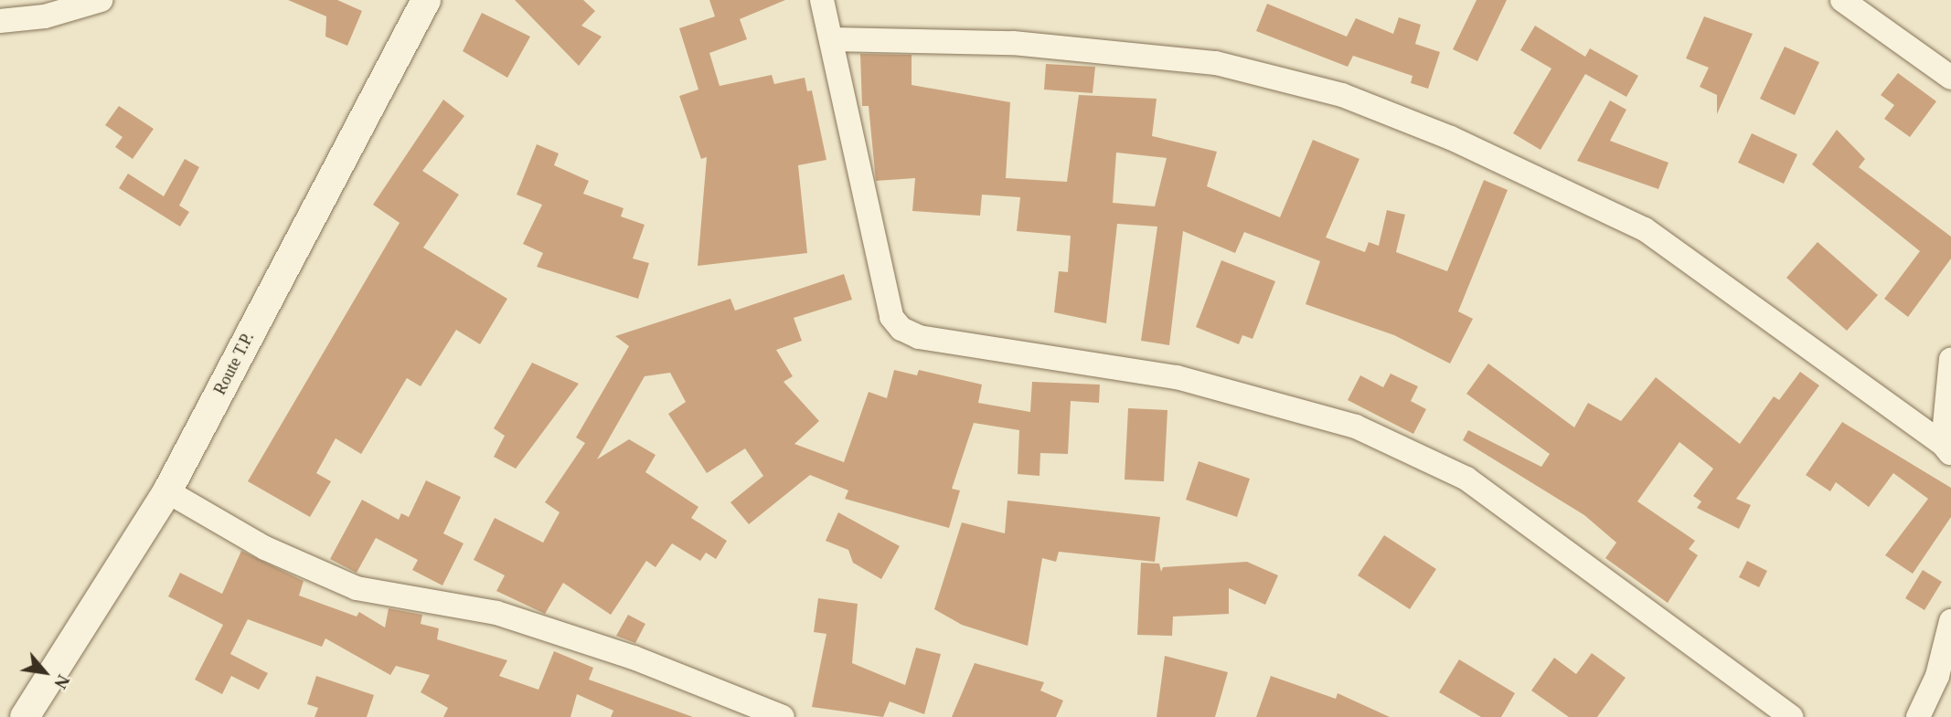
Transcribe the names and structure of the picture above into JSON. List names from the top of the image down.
{
  "streets": {
    "street": ["Route T.P."]
  },
  "north": "bottom right"
}
